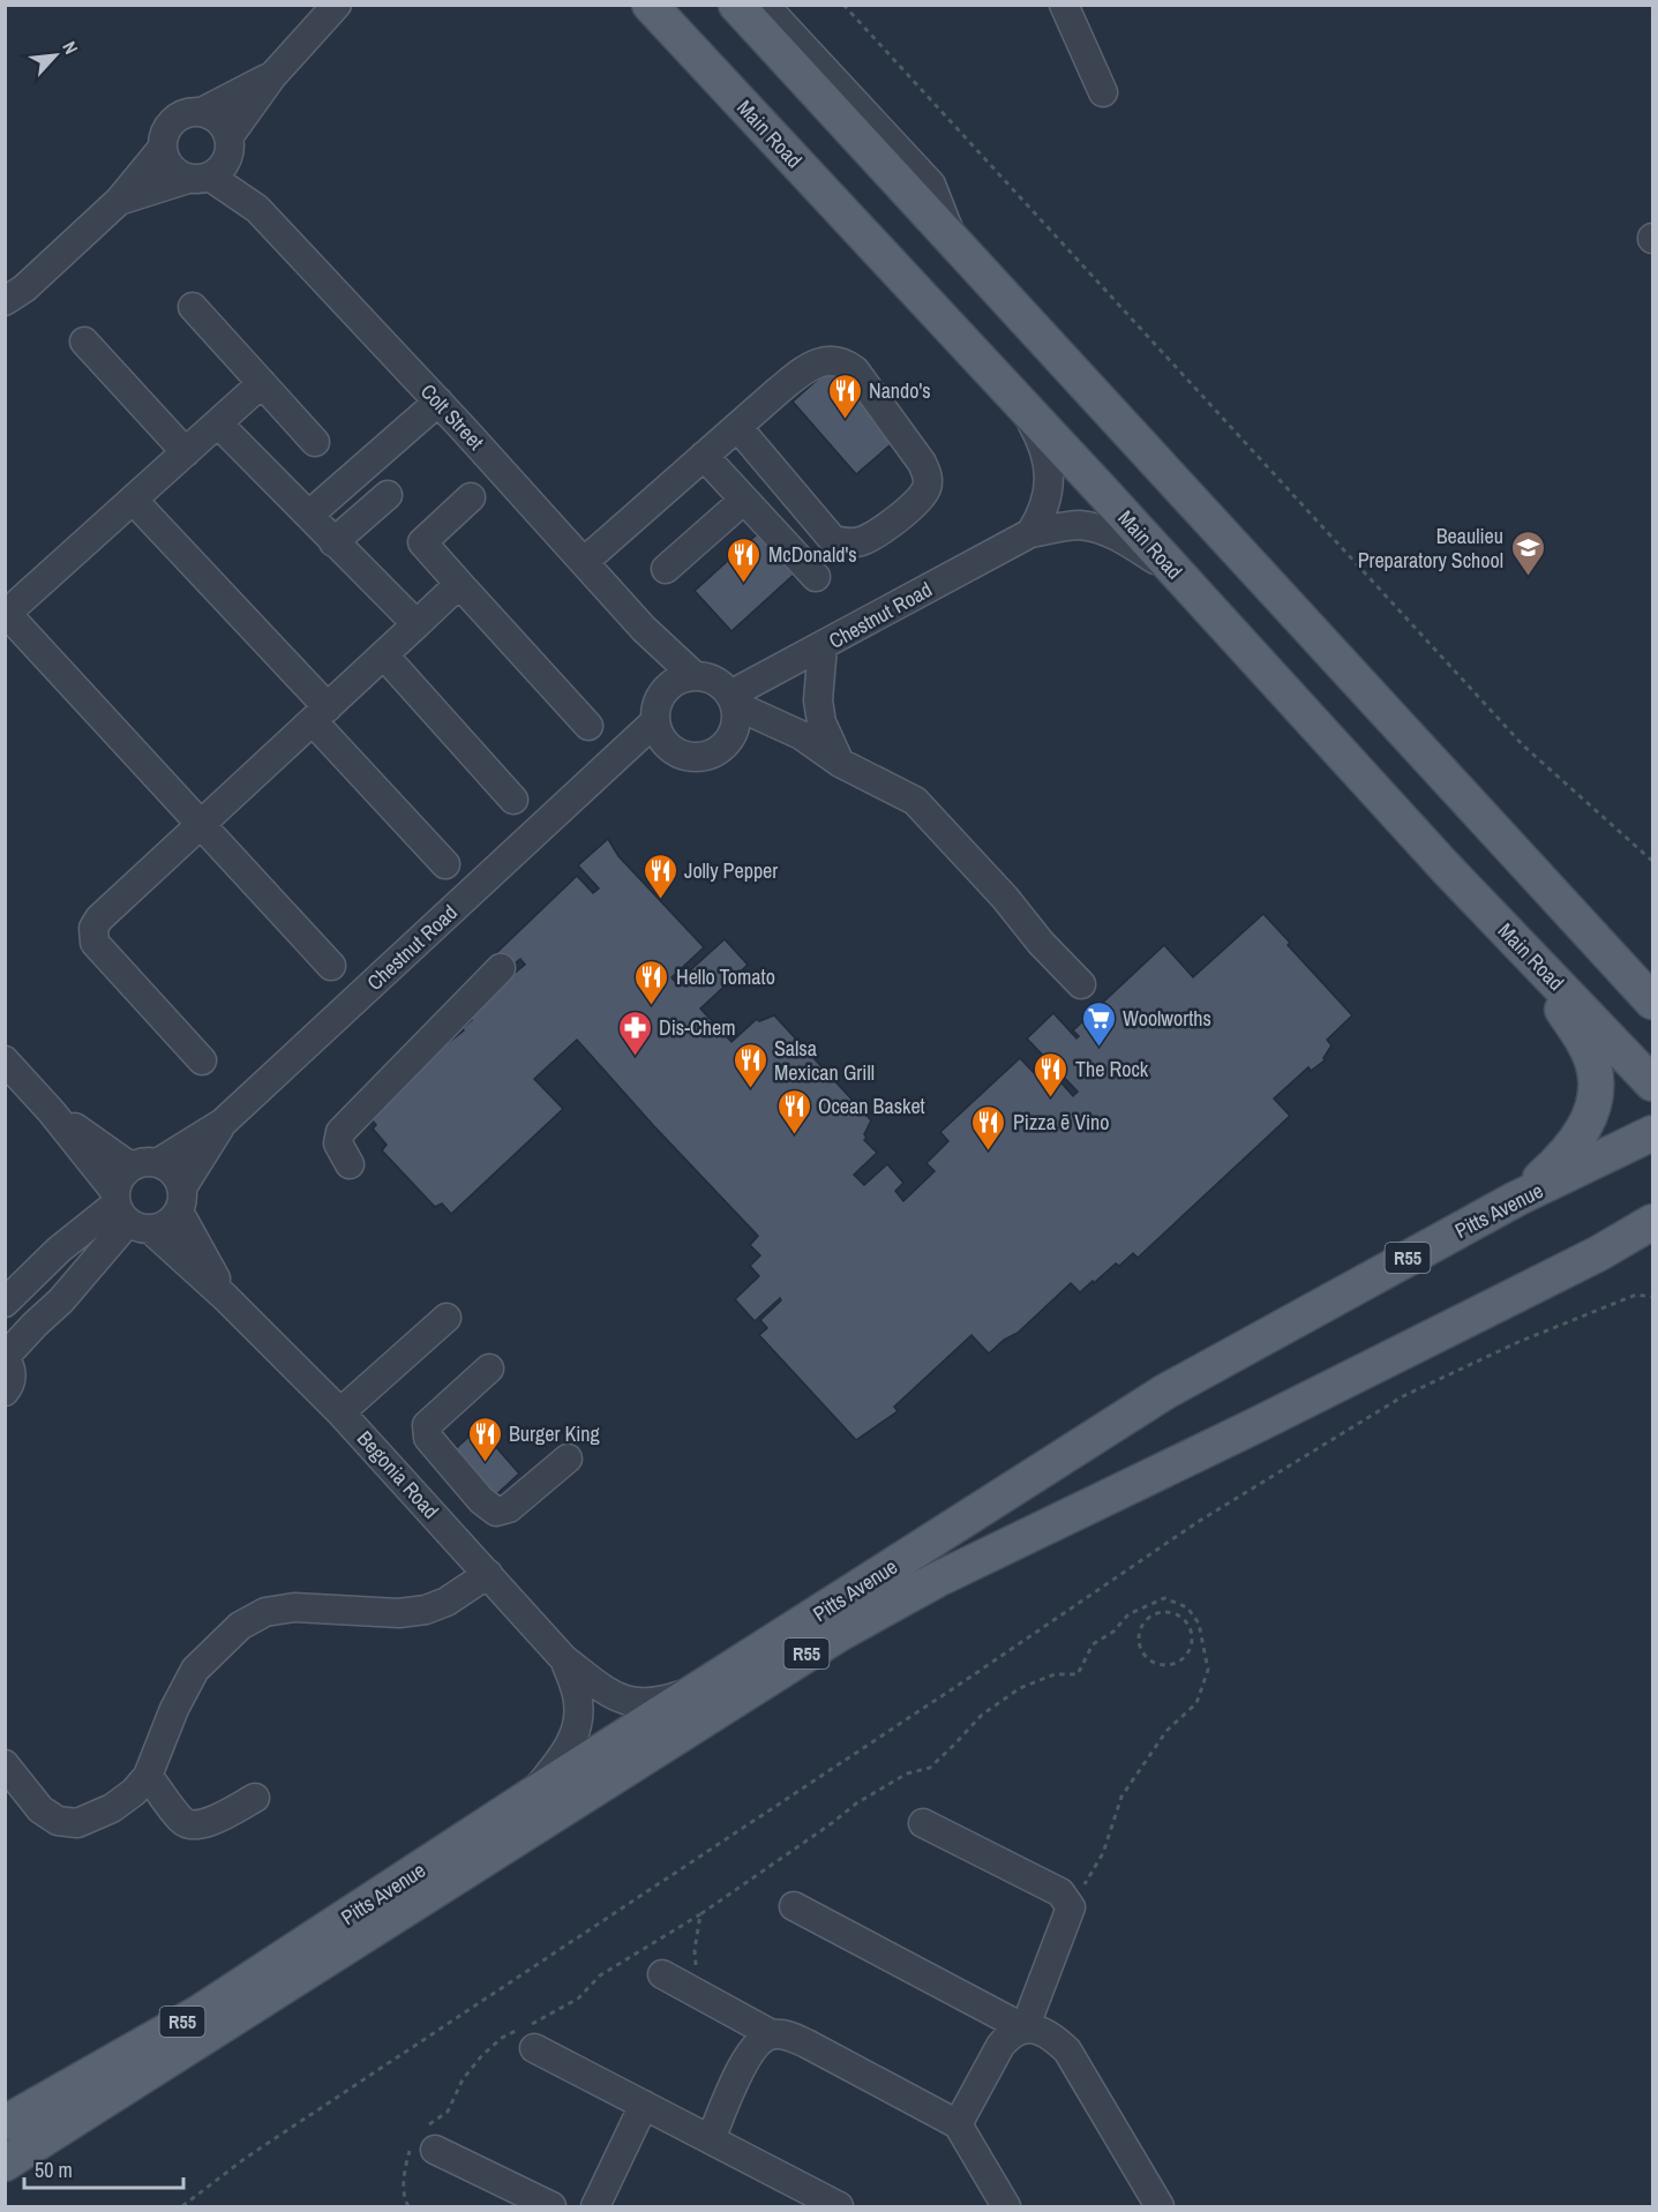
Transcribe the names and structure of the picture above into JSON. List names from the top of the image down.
{
  "streets": {
    "main road": ["Main Road", "Pitts Avenue", "R55"],
    "street": ["Colt Street", "Chestnut Road", "Begonia Road"]
  },
  "crossings": [
    ["Main Road", "Chestnut Road"],
    ["Colt Street", "Chestnut Road"],
    ["Chestnut Road", "Begonia Road"]
  ],
  "places": {
    "restaurant": [
      "Nando's",
      "McDonald's",
      "Jolly Pepper",
      "Hello Tomato",
      "Salsa Mexican Grill",
      "The Rock",
      "Ocean Basket",
      "Pizza ē Vino",
      "Burger King"
    ],
    "school or university": ["Beaulieu Preparatory School"],
    "supermarket": ["Woolworths"],
    "pharmacy": ["Dis-Chem"]
  },
  "scale_bar": "50 m",
  "north": "top right"
}
